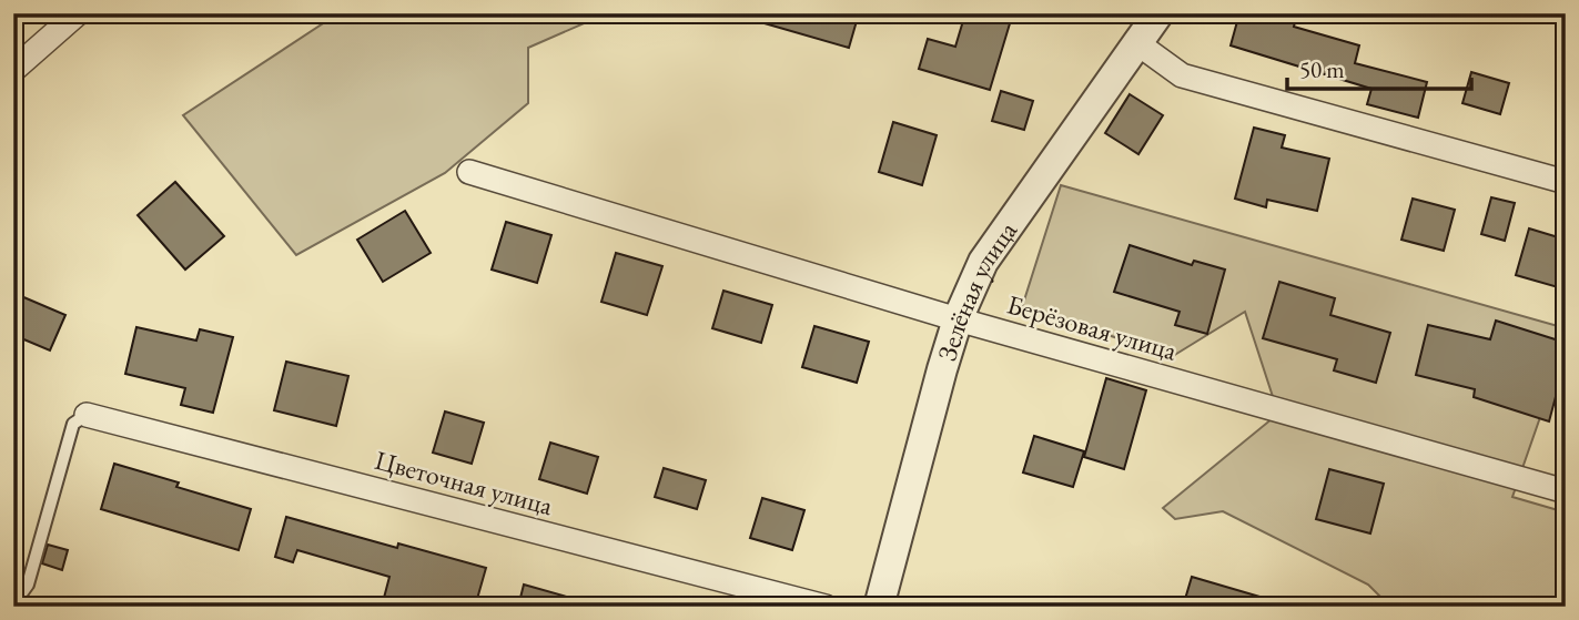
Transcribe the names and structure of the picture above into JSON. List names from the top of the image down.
{
  "streets": {
    "street": ["Зелёная улица", "Берёзовая улица", "Цветочная улица"]
  },
  "crossings": [
    ["Зелёная улица", "Берёзовая улица"]
  ],
  "scale_bar": "50 m"
}
